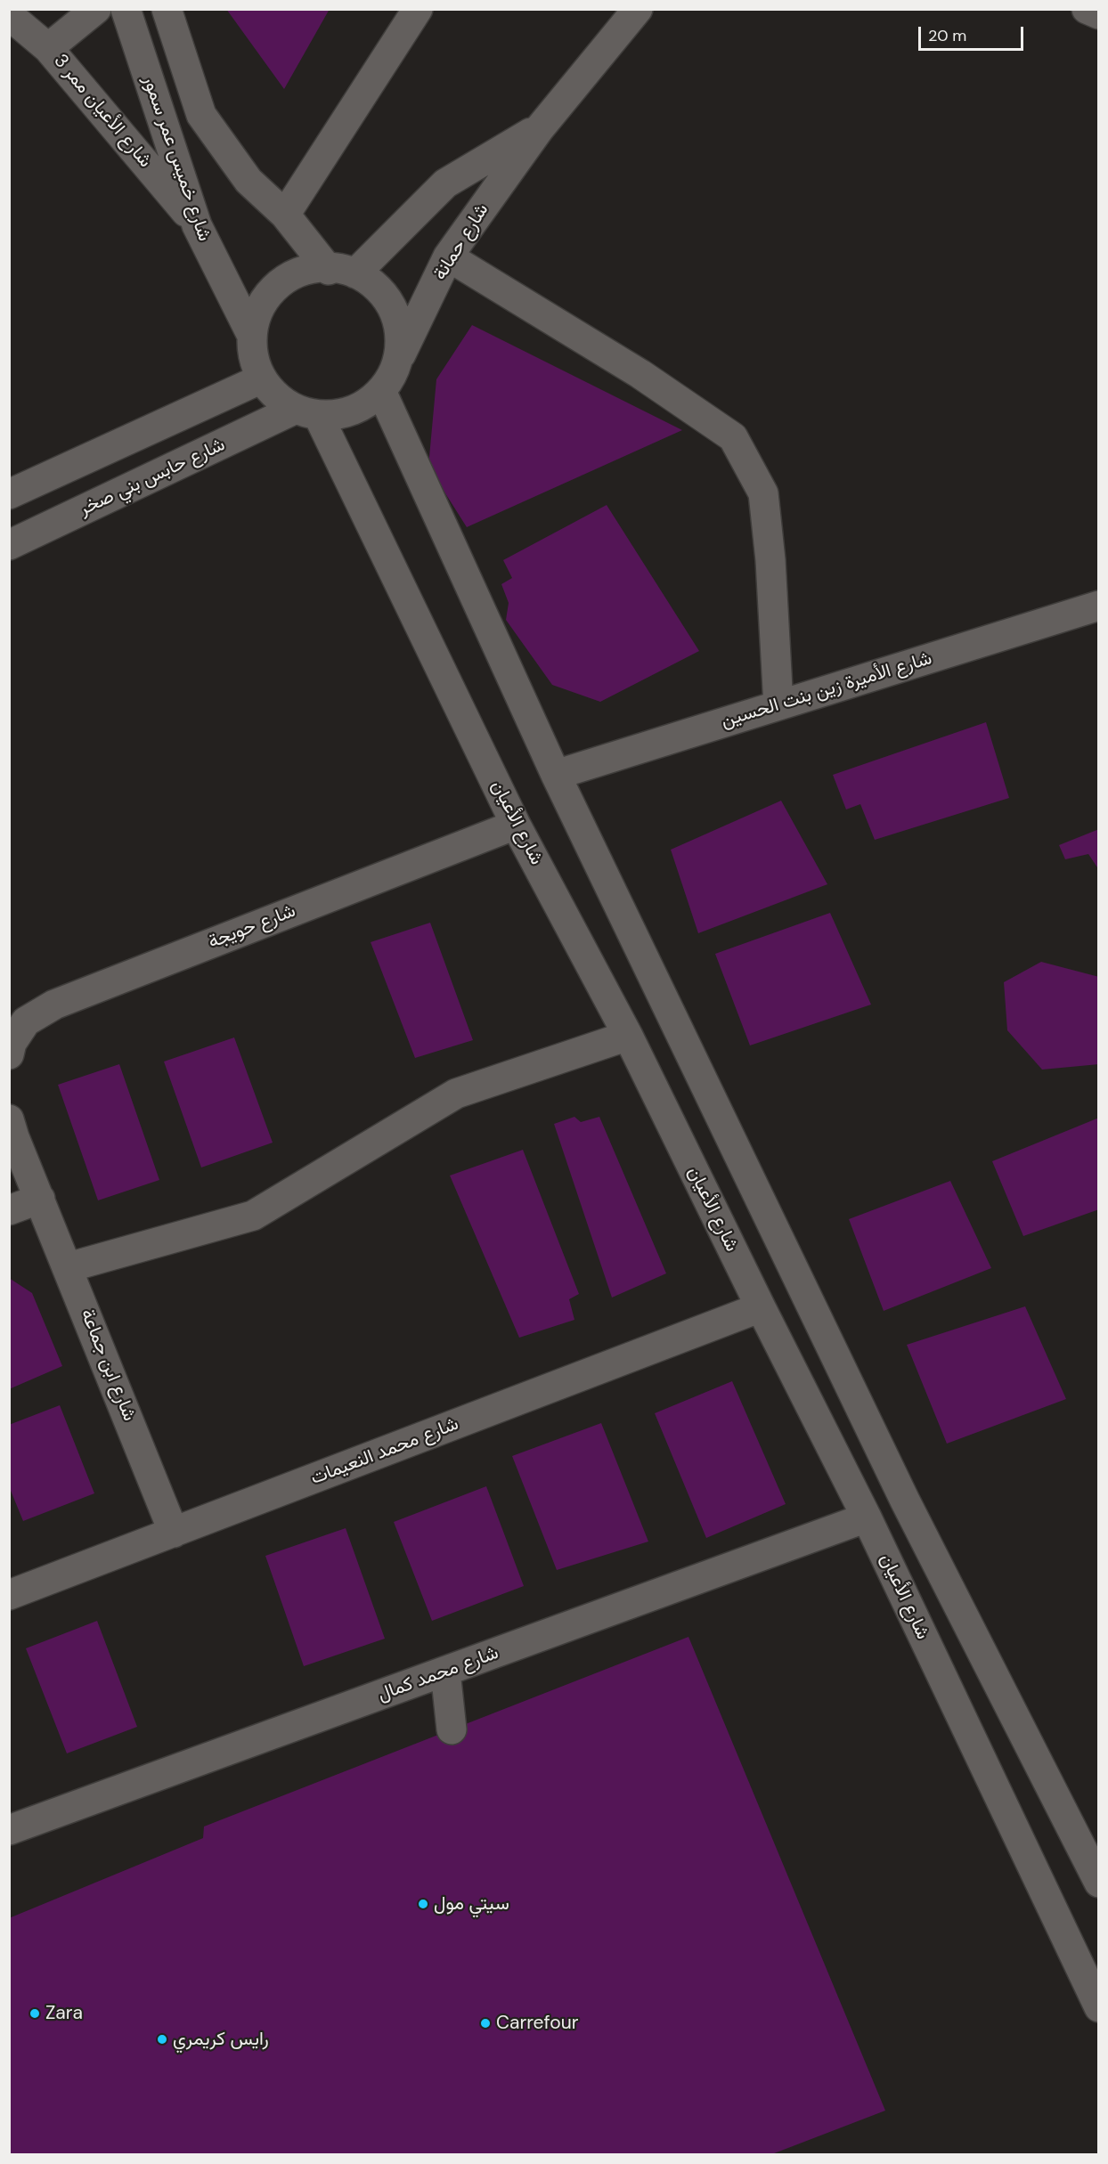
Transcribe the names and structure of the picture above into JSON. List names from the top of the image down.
{
  "streets": {
    "street": [
      "شارع الأعيان ممر 3",
      "شارع خميس عمر سمور",
      "شارع حمانة",
      "شارع حابس بني صخر",
      "شارع الأميرة زين بنت الحسين",
      "شارع الأعيان",
      "شارع حويجة",
      "شارع ابن جماعة",
      "شارع محمد النعيمات",
      "شارع محمد كمال"
    ]
  },
  "crossings": [
    ["شارع الأعيان ممر 3", "شارع خميس عمر سمور"],
    ["شارع خميس عمر سمور", "شارع حمانة"],
    ["شارع خميس عمر سمور", "شارع حابس بني صخر"],
    ["شارع خميس عمر سمور", "شارع الأعيان"],
    ["شارع حمانة", "شارع حابس بني صخر"],
    ["شارع حمانة", "شارع الأعيان"],
    ["شارع حابس بني صخر", "شارع الأعيان"],
    ["شارع الأعيان", "شارع حويجة"],
    ["شارع الأعيان", "شارع محمد النعيمات"],
    ["شارع الأعيان", "شارع محمد كمال"],
    ["شارع ابن جماعة", "شارع محمد النعيمات"]
  ],
  "places": [
    "سيتي مول",
    "Zara",
    "Carrefour",
    "رايس كريمري"
  ],
  "scale_bar": "20 m"
}
